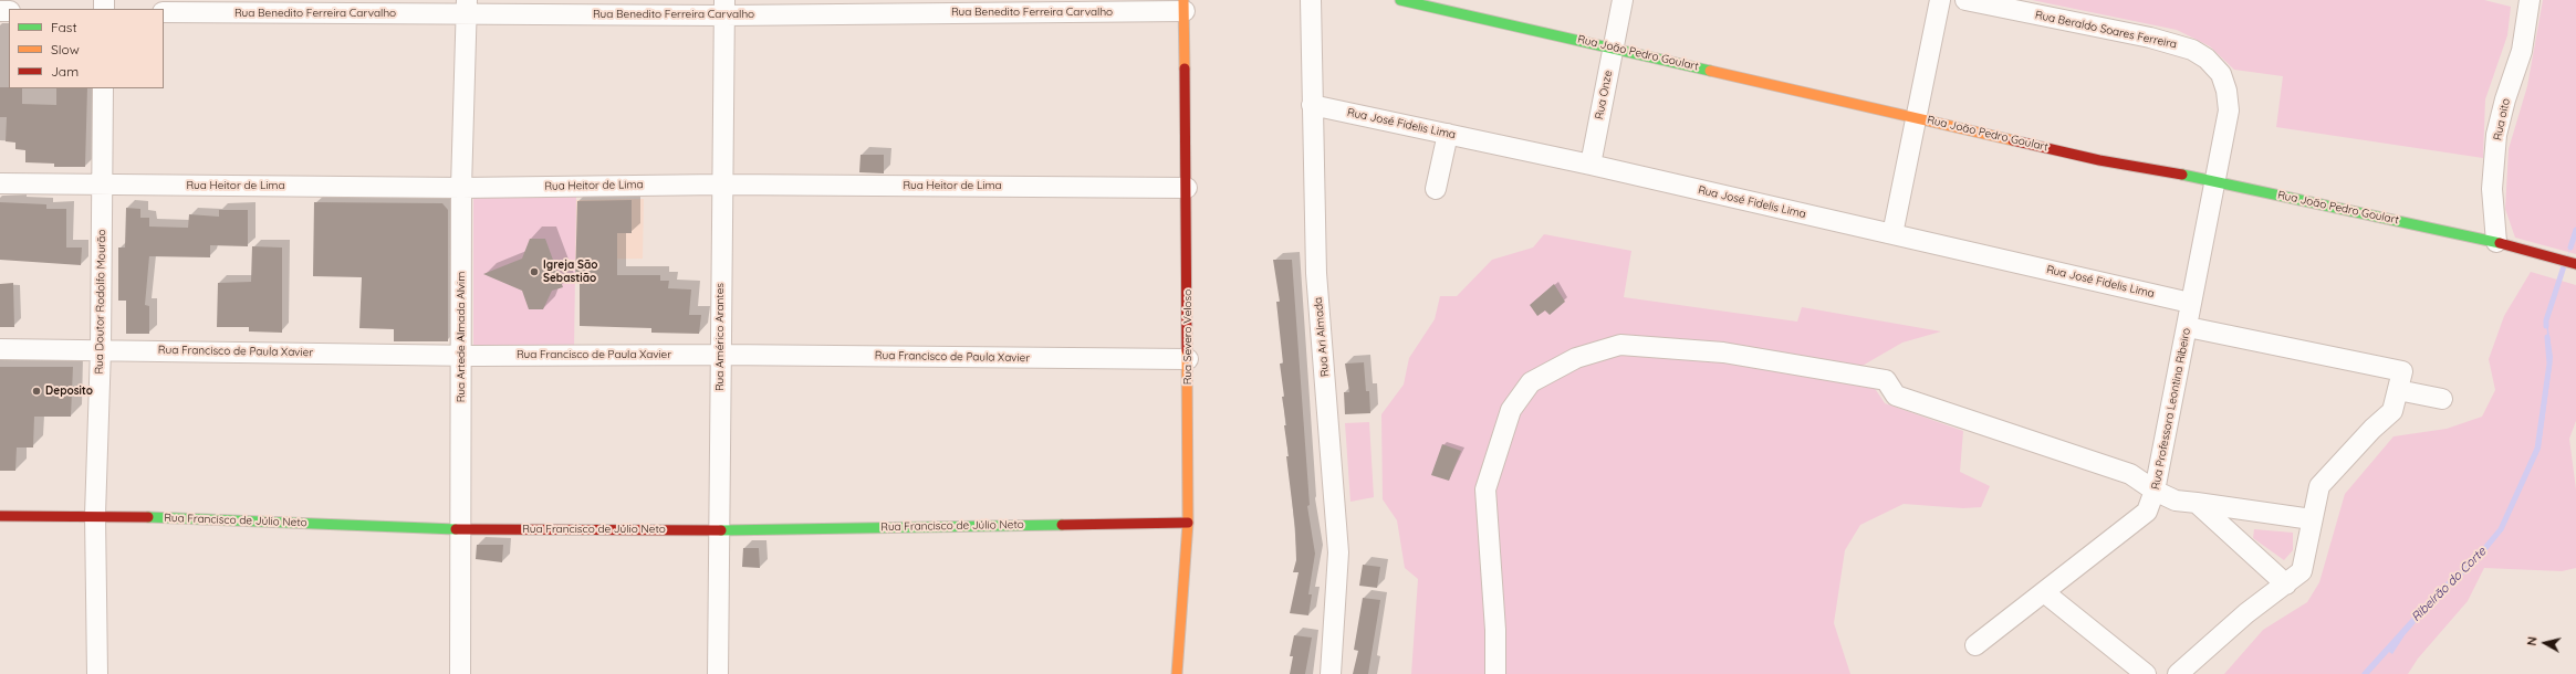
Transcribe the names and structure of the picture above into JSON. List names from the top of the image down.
{
  "streets": {
    "street": [
      "Rua Benedito Ferreira Carvalho",
      "Rua Beraldo Soares Ferreira",
      "Rua João Pedro Goulart",
      "Rua Onze",
      "Rua oito",
      "Rua José Fidelis Lima",
      "Rua Heitor de Lima",
      "Rua Doutor Rodolfo Mourão",
      "Rua Artede Almada Alvim",
      "Rua Américo Arantes",
      "Rua Severo Veloso",
      "Rua Ari Almada",
      "Rua Francisco de Paula Xavier",
      "Rua Professora Leontina Ribeiro",
      "Rua Francisco de Júlio Neto"
    ]
  },
  "crossings": [
    ["Rua Benedito Ferreira Carvalho", "Rua Artede Almada Alvim"],
    ["Rua Benedito Ferreira Carvalho", "Rua Américo Arantes"],
    ["Rua Benedito Ferreira Carvalho", "Rua Severo Veloso"],
    ["Rua Beraldo Soares Ferreira", "Rua Professora Leontina Ribeiro"],
    ["Rua João Pedro Goulart", "Rua Onze"],
    ["Rua João Pedro Goulart", "Rua oito"],
    ["Rua João Pedro Goulart", "Rua Professora Leontina Ribeiro"],
    ["Rua Onze", "Rua José Fidelis Lima"],
    ["Rua José Fidelis Lima", "Rua Ari Almada"],
    ["Rua José Fidelis Lima", "Rua Professora Leontina Ribeiro"],
    ["Rua Heitor de Lima", "Rua Doutor Rodolfo Mourão"],
    ["Rua Heitor de Lima", "Rua Artede Almada Alvim"],
    ["Rua Heitor de Lima", "Rua Américo Arantes"],
    ["Rua Heitor de Lima", "Rua Severo Veloso"],
    ["Rua Doutor Rodolfo Mourão", "Rua Francisco de Paula Xavier"],
    ["Rua Doutor Rodolfo Mourão", "Rua Francisco de Júlio Neto"],
    ["Rua Artede Almada Alvim", "Rua Francisco de Paula Xavier"],
    ["Rua Artede Almada Alvim", "Rua Francisco de Júlio Neto"],
    ["Rua Américo Arantes", "Rua Francisco de Paula Xavier"],
    ["Rua Américo Arantes", "Rua Francisco de Júlio Neto"],
    ["Rua Severo Veloso", "Rua Francisco de Paula Xavier"],
    ["Rua Severo Veloso", "Rua Francisco de Júlio Neto"]
  ],
  "water": ["Ribeirão do Corte"],
  "places": ["Igreja São Sebastião", "Deposito"],
  "legend": ["Fast", "Slow", "Jam"],
  "north": "left"
}
